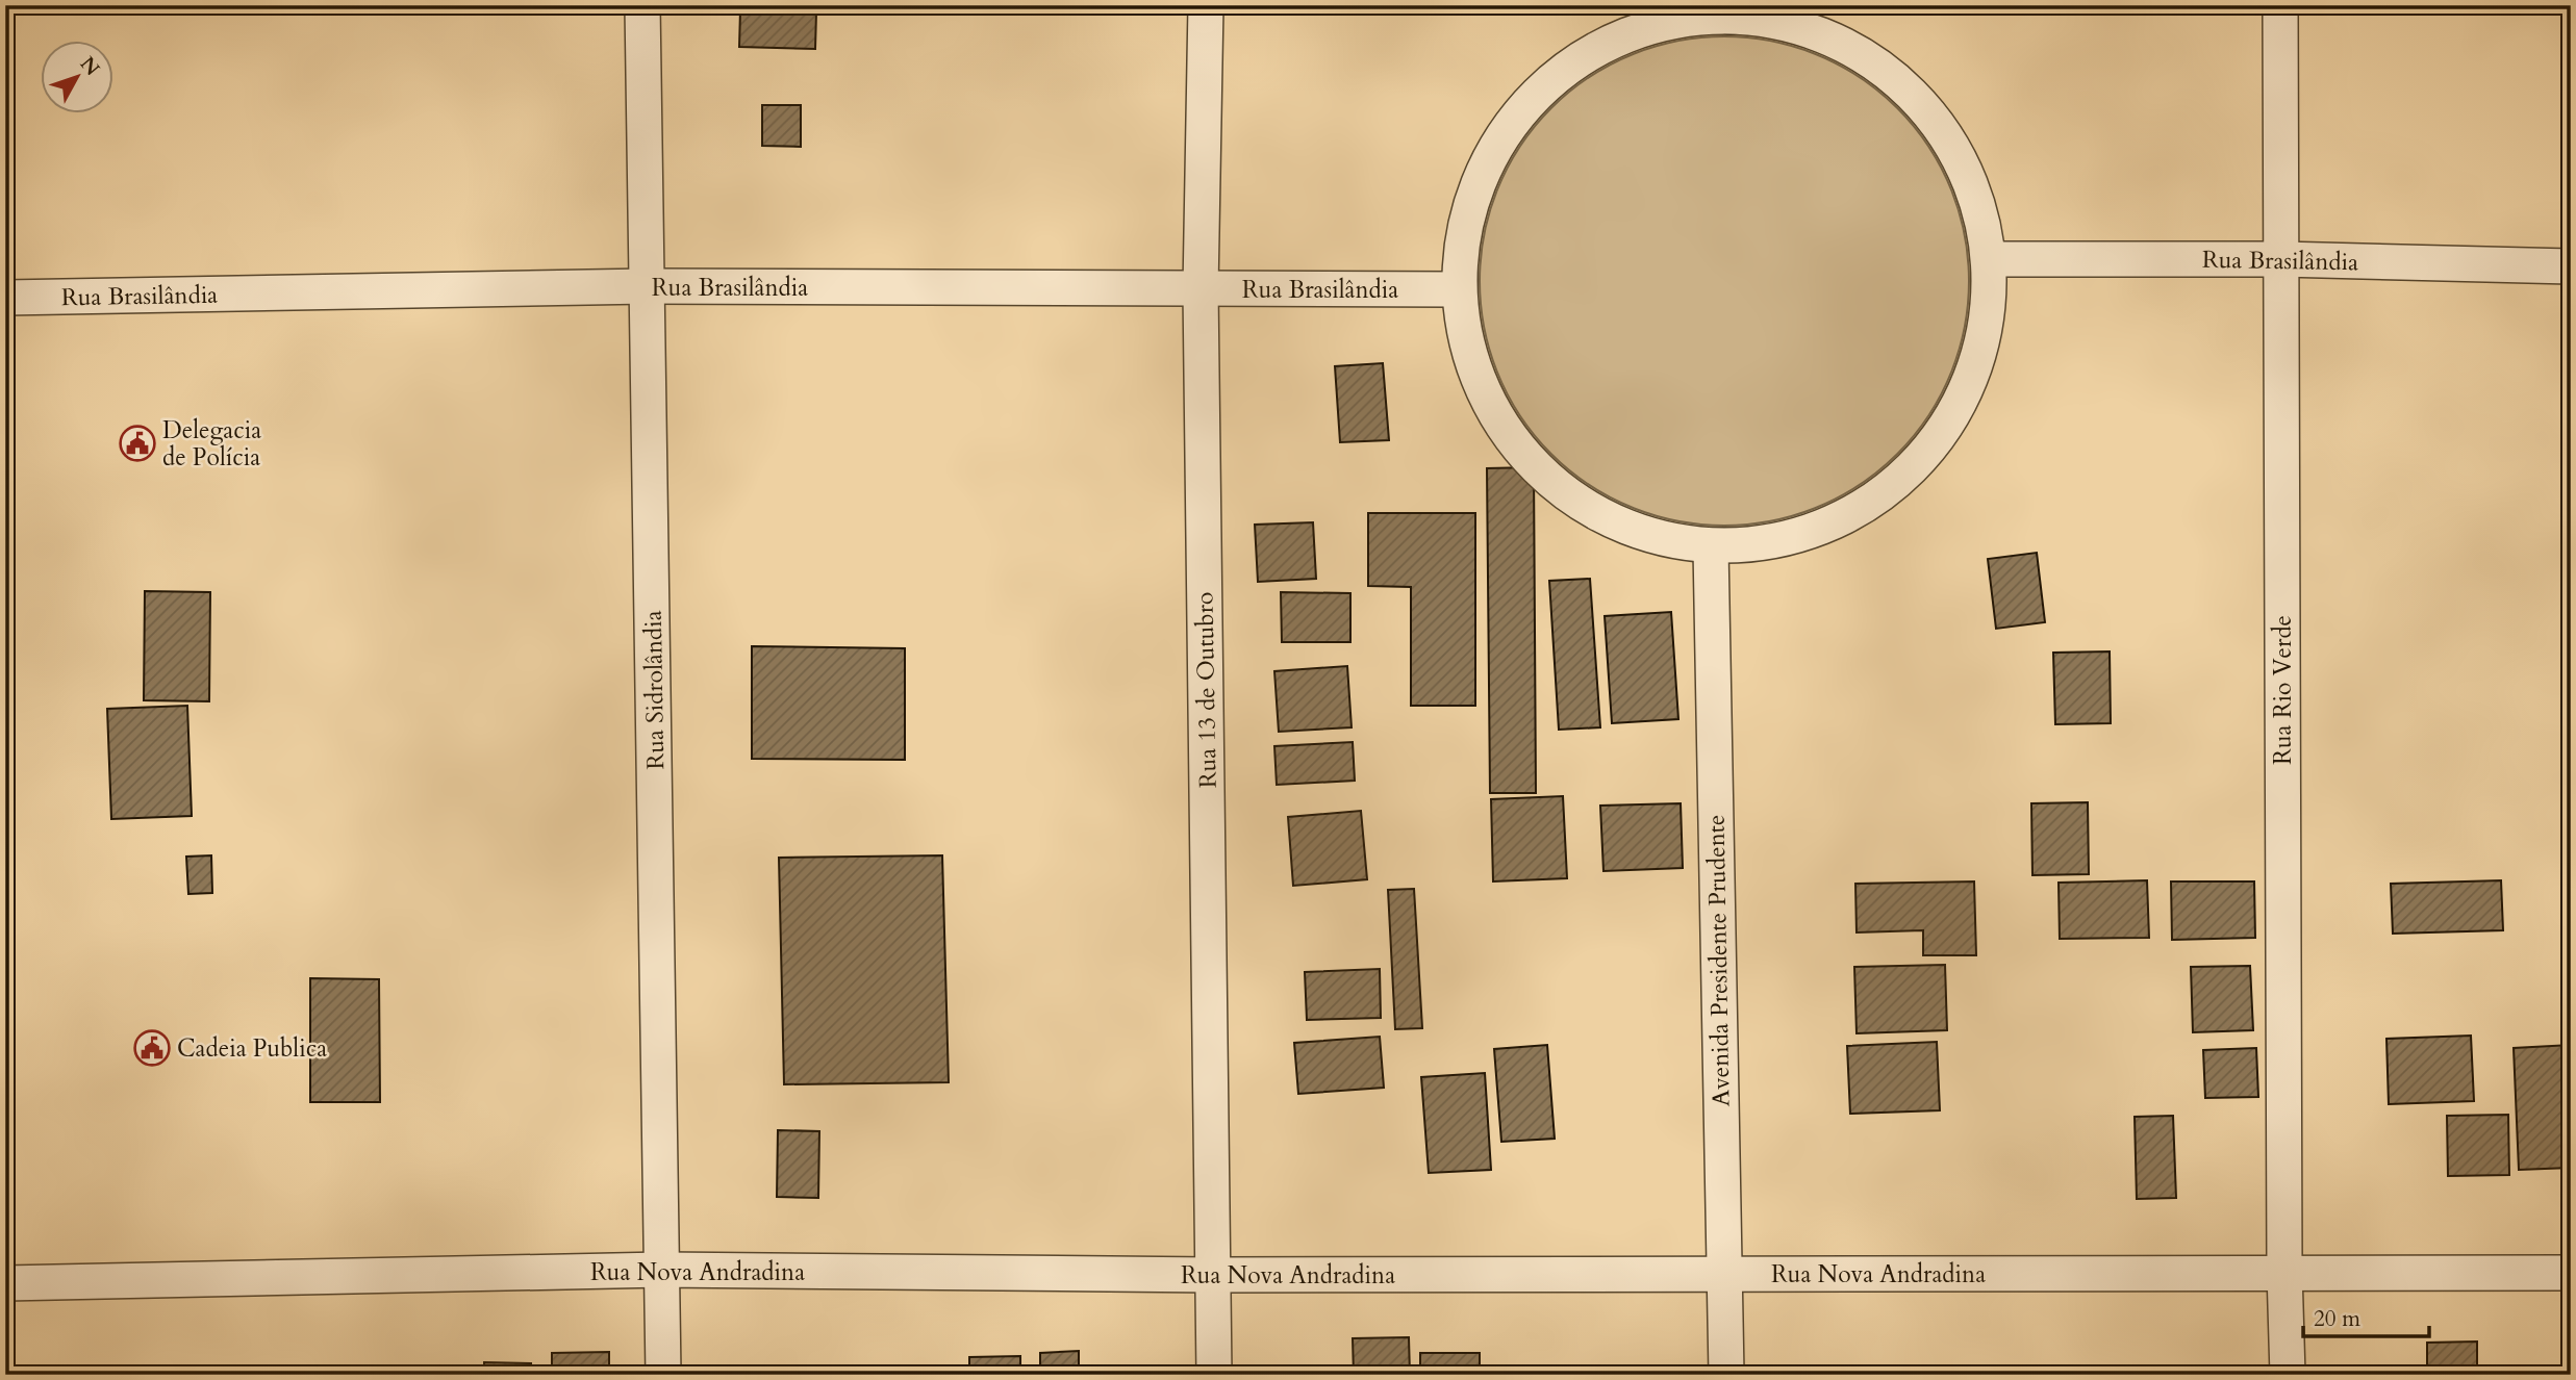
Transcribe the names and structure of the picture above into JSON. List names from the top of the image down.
{
  "streets": {
    "street": [
      "Rua Brasilândia",
      "Rua Sidrolândia",
      "Rua 13 de Outubro",
      "Rua Rio Verde",
      "Avenida Presidente Prudente",
      "Rua Nova Andradina"
    ]
  },
  "crossings": [
    ["Rua Brasilândia", "Rua Sidrolândia"],
    ["Rua Brasilândia", "Rua 13 de Outubro"],
    ["Rua Brasilândia", "Rua Rio Verde"],
    ["Rua Sidrolândia", "Rua Nova Andradina"],
    ["Rua 13 de Outubro", "Rua Nova Andradina"],
    ["Rua Rio Verde", "Rua Nova Andradina"],
    ["Avenida Presidente Prudente", "Rua Nova Andradina"]
  ],
  "places": {
    "public building": ["Delegacia de Polícia", "Cadeia Publica"]
  },
  "scale_bar": "20 m",
  "north": "top right"
}
